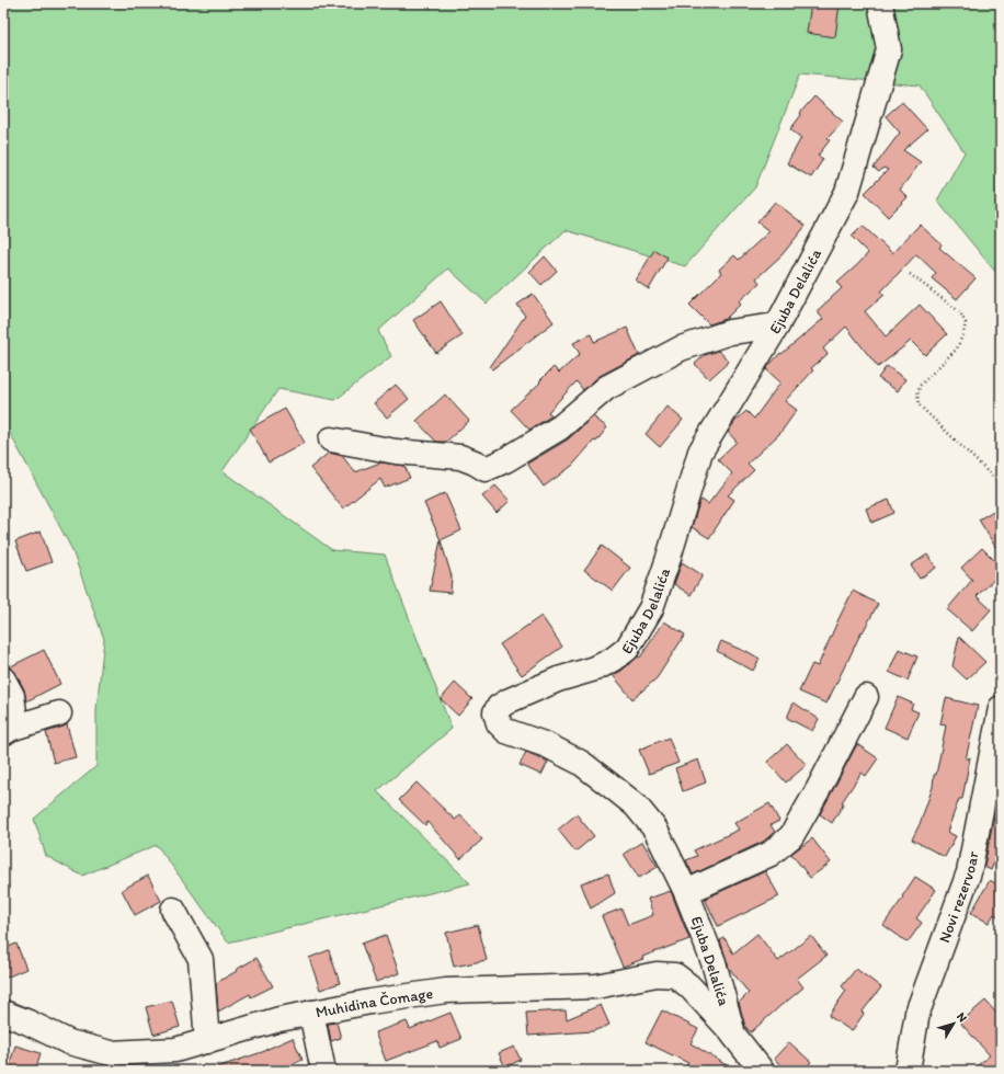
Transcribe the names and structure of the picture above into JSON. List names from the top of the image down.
{
  "streets": {
    "street": ["Ejuba Delalića", "Novi rezervoar", "Muhidina Čomage"]
  },
  "crossings": [
    ["Ejuba Delalića", "Muhidina Čomage"]
  ],
  "north": "top right"
}
